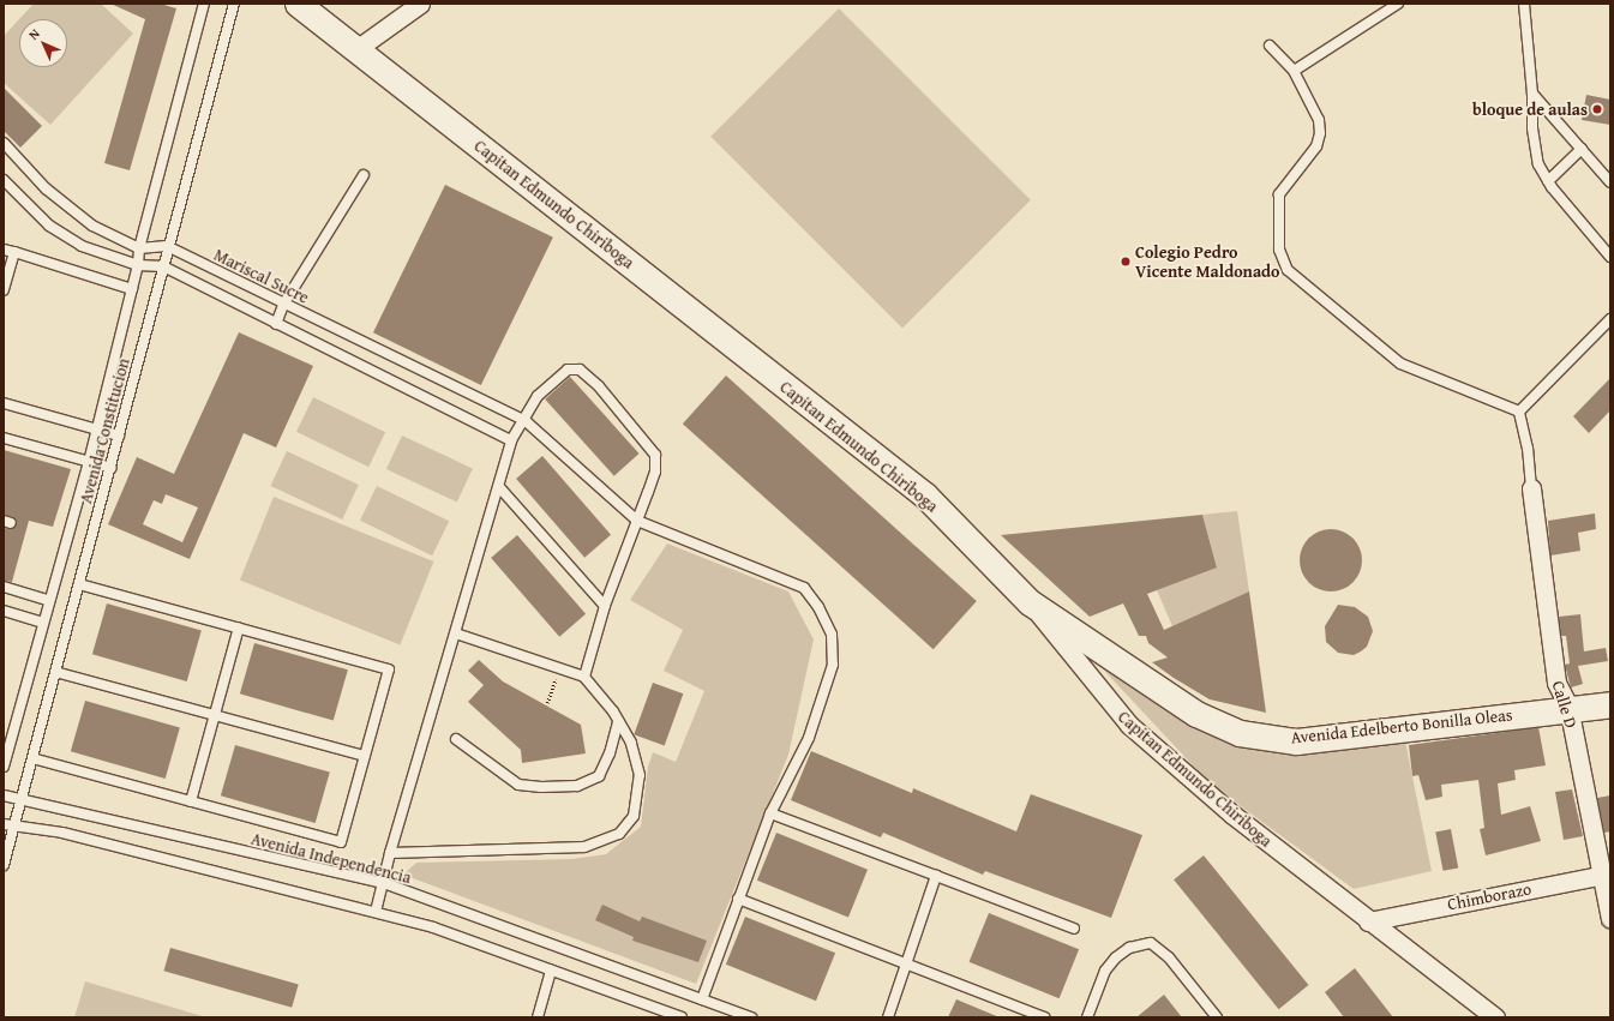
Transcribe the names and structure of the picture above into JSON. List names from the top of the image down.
{
  "streets": {
    "street": [
      "Capitan Edmundo Chiriboga",
      "Calle D",
      "Avenida Edelberto Bonilla Oleas",
      "Chimborazo"
    ],
    "lane": ["Mariscal Sucre", "Avenida Constitucion", "Avenida Independencia"]
  },
  "crossings": [
    ["Capitan Edmundo Chiriboga", "Avenida Edelberto Bonilla Oleas"],
    ["Capitan Edmundo Chiriboga", "Chimborazo"],
    ["Mariscal Sucre", "Avenida Constitucion"],
    ["Mariscal Sucre", "Avenida Independencia"],
    ["Avenida Constitucion", "Avenida Independencia"],
    ["Calle D", "Avenida Edelberto Bonilla Oleas"],
    ["Calle D", "Chimborazo"]
  ],
  "places": ["bloque de aulas", "Colegio Pedro Vicente Maldonado"],
  "north": "top left"
}
